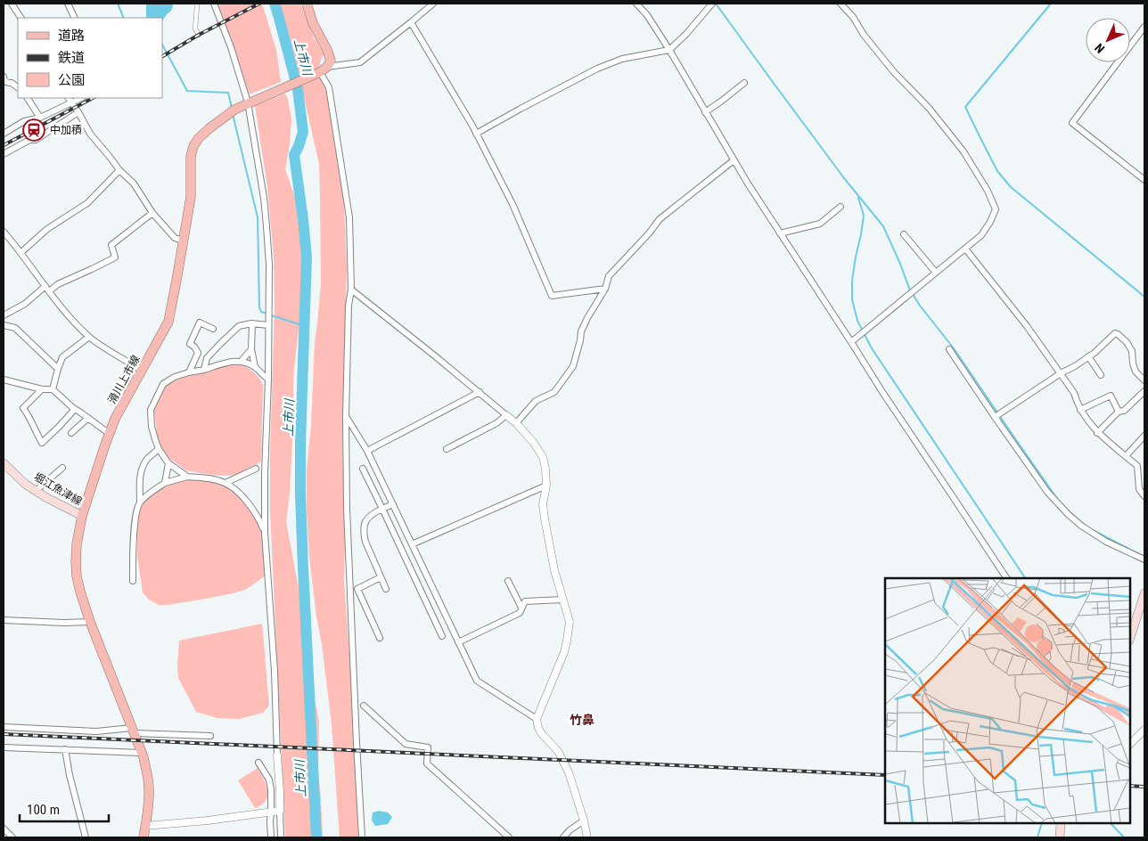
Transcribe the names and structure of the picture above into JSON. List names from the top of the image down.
{
  "streets": {
    "main road": ["滑川上市線", "堀江魚津線"]
  },
  "crossings": [
    ["滑川上市線", "堀江魚津線"]
  ],
  "districts": ["竹鼻"],
  "water": ["上市川"],
  "places": {
    "station": ["中加積"]
  },
  "legend": ["道路", "鉄道", "公園"],
  "scale_bar": "100 m",
  "north": "bottom left"
}
